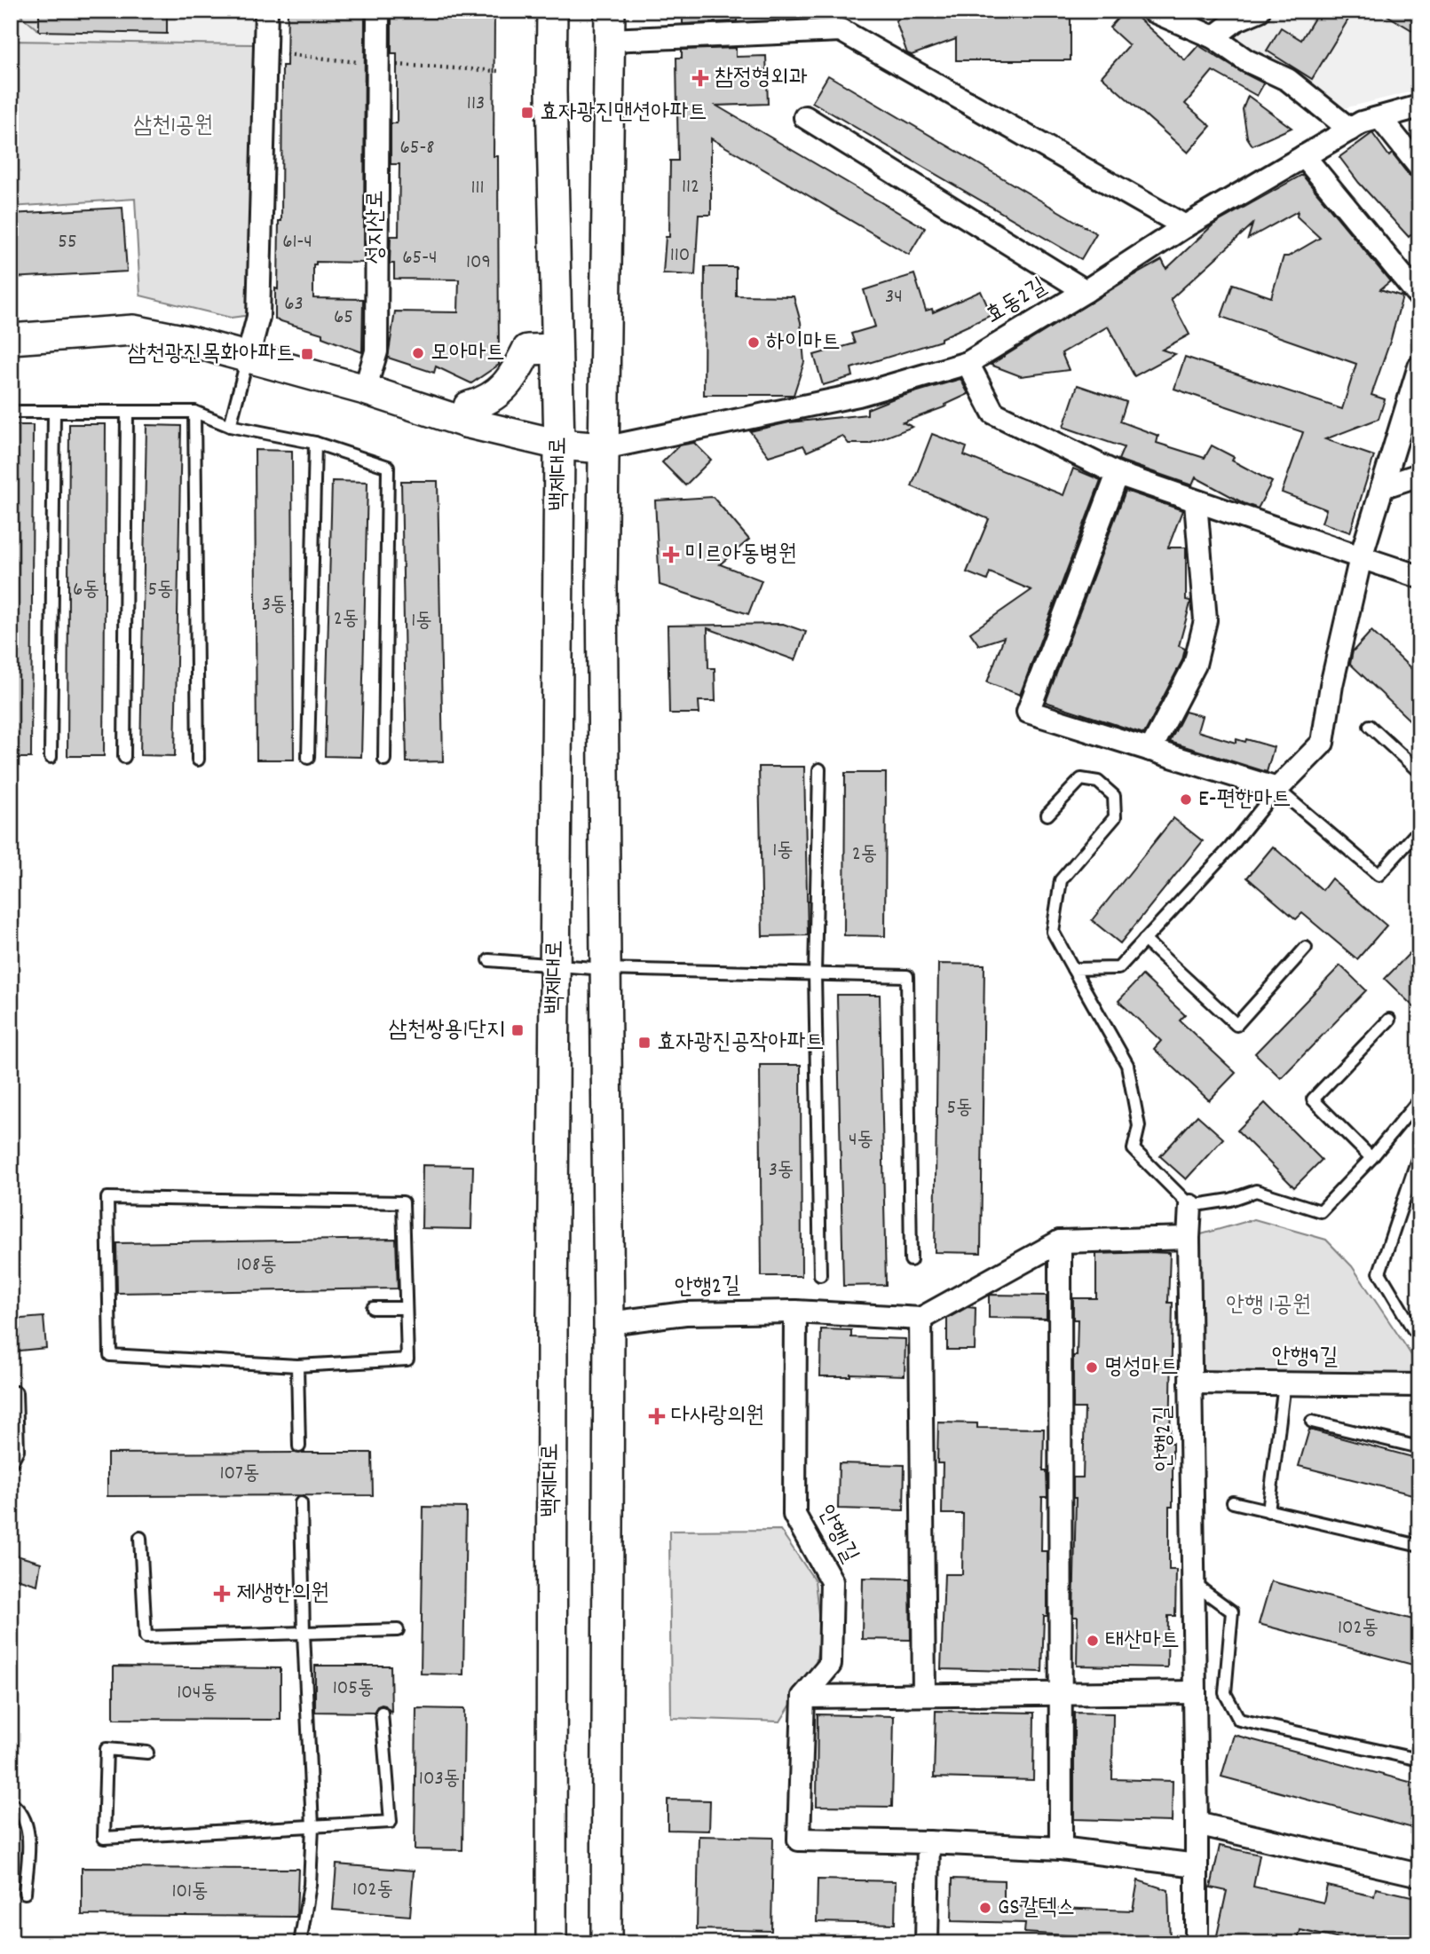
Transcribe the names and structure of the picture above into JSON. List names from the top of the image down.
{
  "streets": {
    "street": [
      "성지산로",
      "효동2길",
      "백제대로",
      "안행2길",
      "안행9길",
      "안행1길"
    ]
  },
  "crossings": [
    ["효동2길", "백제대로"],
    ["백제대로", "안행2길"],
    ["안행2길", "안행9길"],
    ["안행2길", "안행1길"]
  ],
  "parks": ["삼천1공원", "안행 1공원"],
  "places": {
    "health": [
      "참정형외과",
      "미르아동병원",
      "다사랑의원",
      "제생한의원"
    ],
    "transit": [
      "효자광진맨션아파트",
      "삼천광진목화아파트",
      "삼천쌍용1단지",
      "효자광진공작아파트"
    ],
    "other": [
      "하이마트",
      "모아마트",
      "E-편한마트",
      "명성마트",
      "태산마트",
      "GS칼텍스"
    ]
  },
  "house_numbers": [
    "113",
    "65-8",
    "112",
    "111",
    "55",
    "61-4",
    "110",
    "65-4",
    "109",
    "34",
    "63",
    "65",
    "6동",
    "5동",
    "3동",
    "2동",
    "1동",
    "1동",
    "2동",
    "5동",
    "4동",
    "3동",
    "108동",
    "107동",
    "102동",
    "105동",
    "104동",
    "103동",
    "102동",
    "101동"
  ]
}
